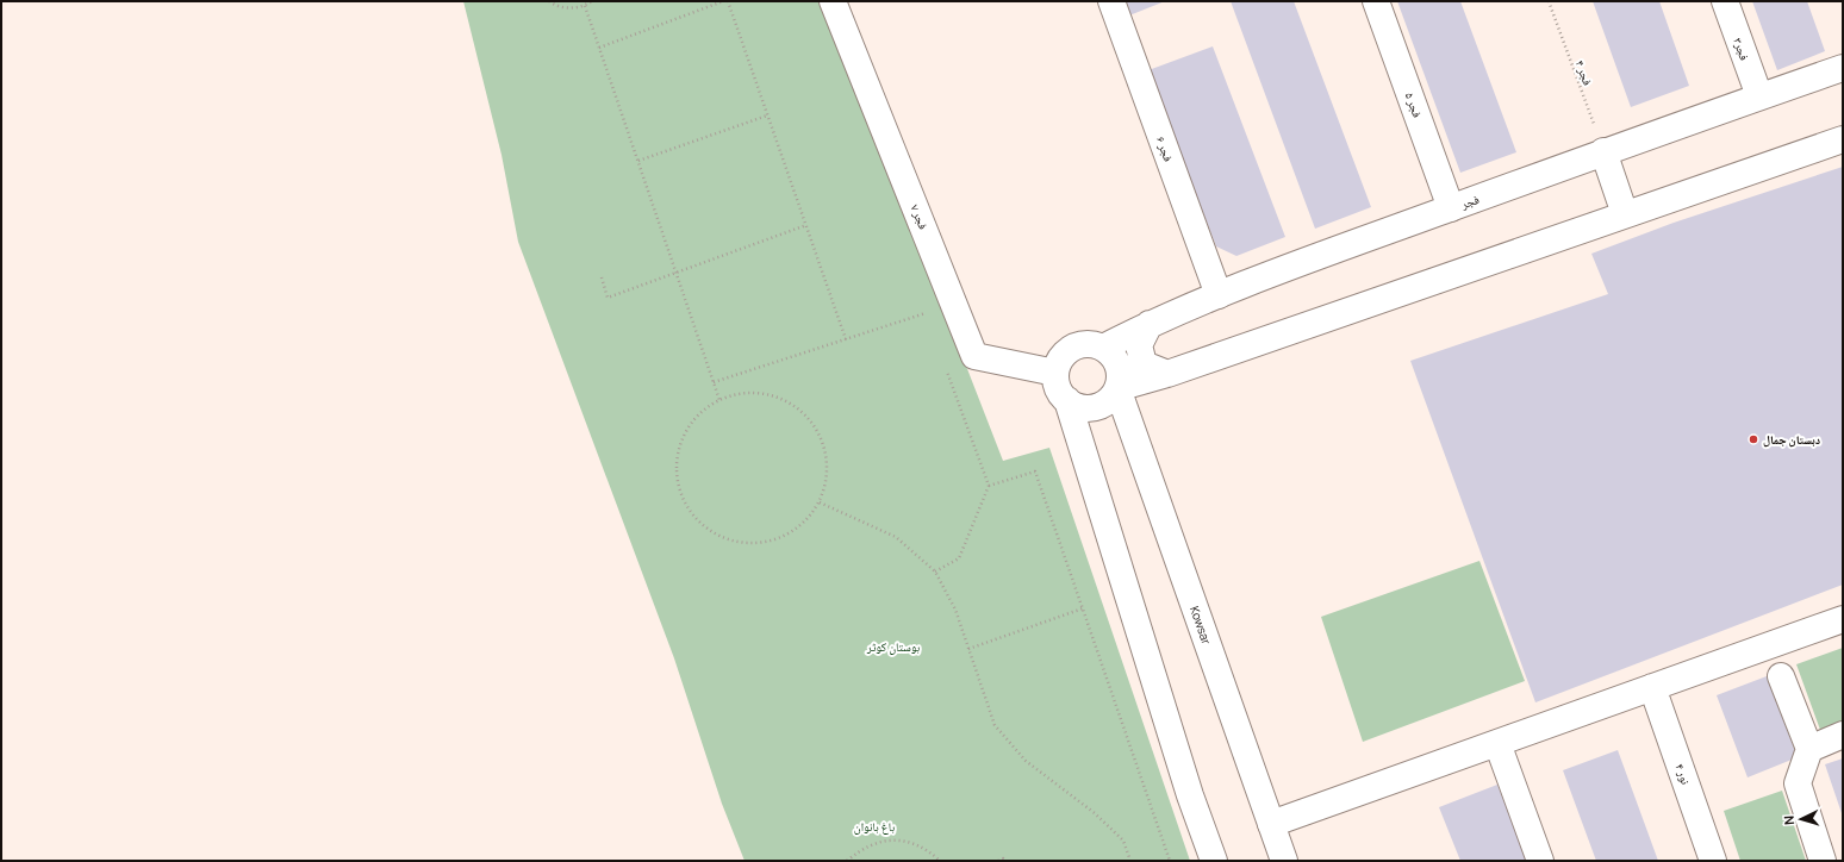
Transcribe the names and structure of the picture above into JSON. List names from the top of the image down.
{
  "streets": {
    "street": [
      "فجر۳",
      "فجر ۵",
      "فجر ۶",
      "فجر",
      "فجر ۷",
      "Kowsar",
      "نور ۴"
    ],
    "path": ["فجر ۴"]
  },
  "crossings": [
    ["فجر۳", "فجر"],
    ["فجر ۴", "فجر"],
    ["فجر ۵", "فجر"],
    ["فجر ۶", "فجر"],
    ["فجر", "فجر ۷"],
    ["فجر", "Kowsar"],
    ["فجر ۷", "Kowsar"]
  ],
  "parks": ["بوستان کوثر", "باغ بانوان"],
  "places": ["دبستان جمال"],
  "north": "left"
}
